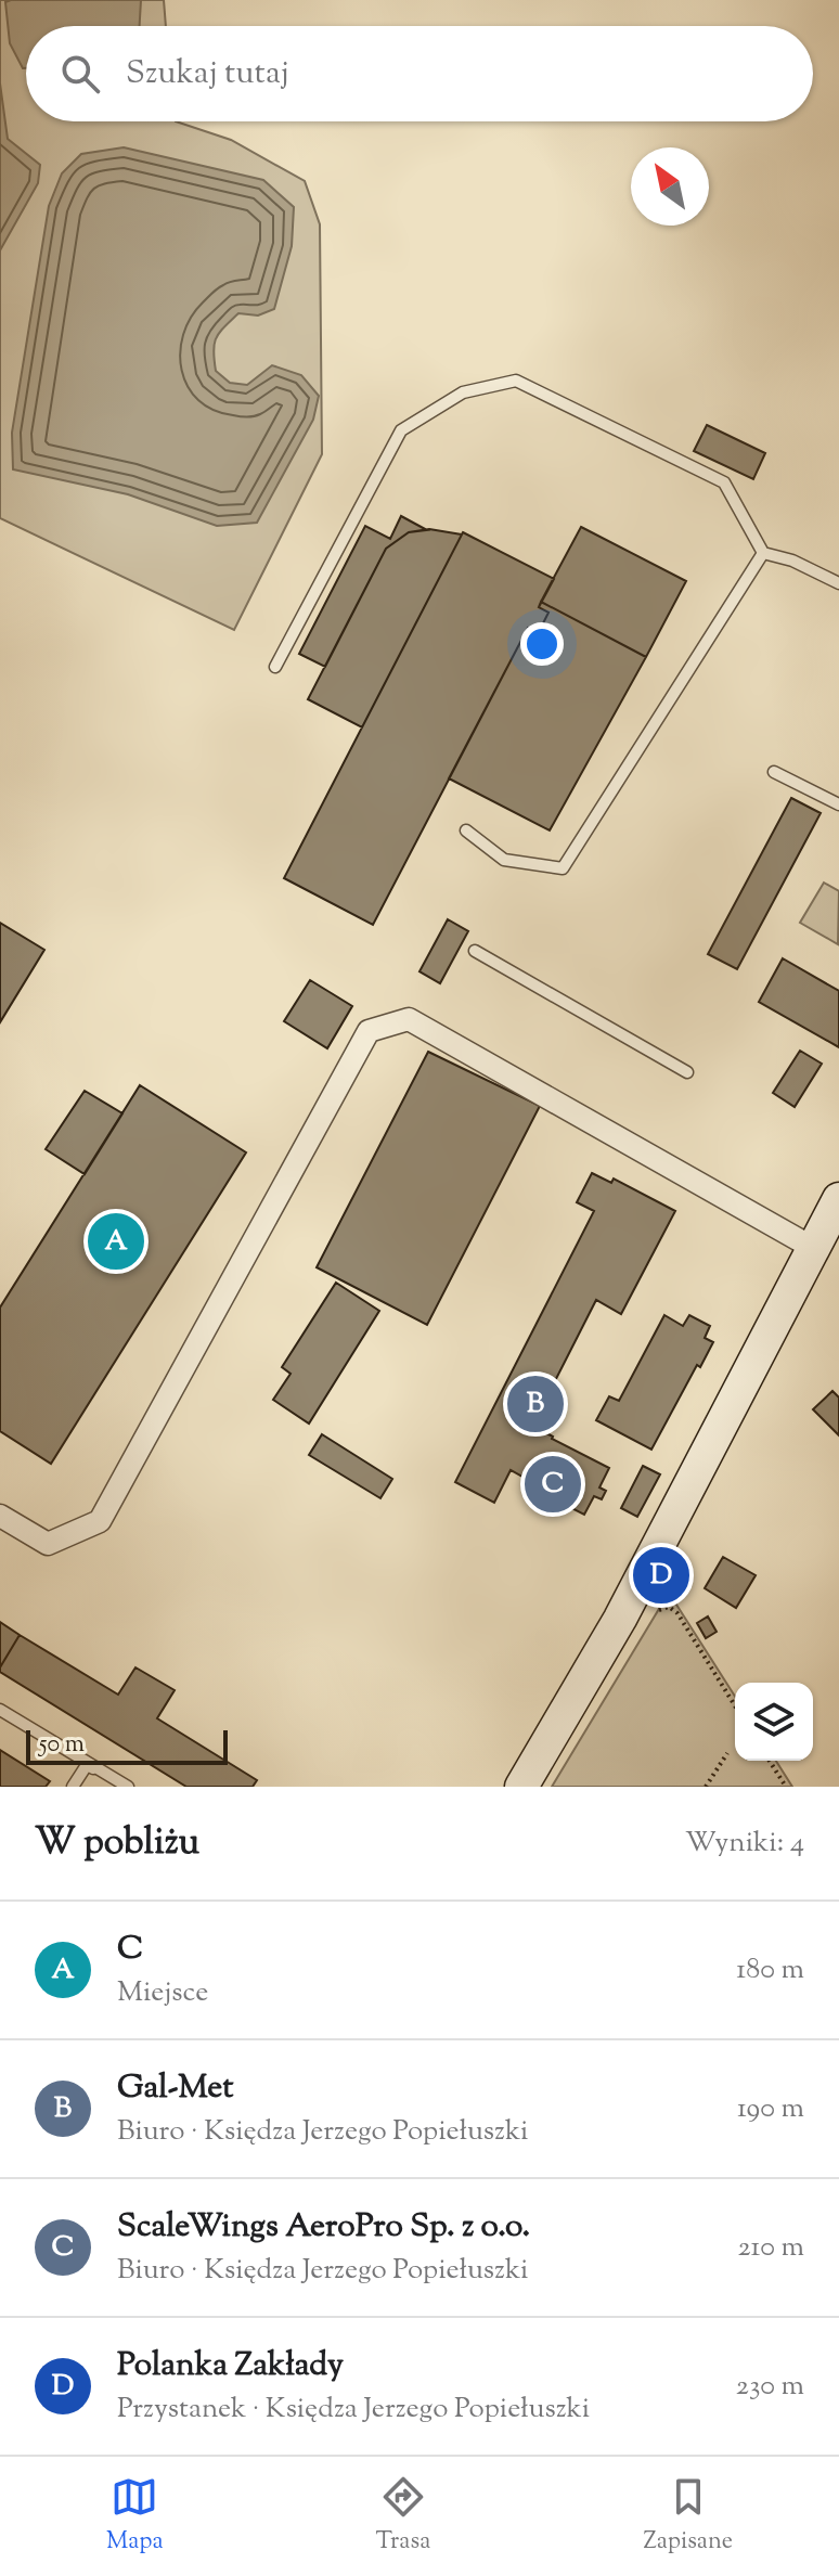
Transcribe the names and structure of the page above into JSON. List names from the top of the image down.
{
  "scale_bar": "50 m",
  "north": "top left",
  "page": {
    "search": "Szukaj tutaj",
    "pins": [
      "A",
      "B",
      "C",
      "D"
    ],
    "scale": "50 m",
    "heading": ["W pobliżu", "Wyniki: 4"],
    "list": [
      {
        "mark": "A",
        "name": "C",
        "note": "Miejsce",
        "value": "180 m"
      },
      {
        "mark": "B",
        "name": "Gal-Met",
        "note": "Biuro · Księdza Jerzego Popiełuszki",
        "value": "190 m"
      },
      {
        "mark": "C",
        "name": "ScaleWings AeroPro Sp. z o.o.",
        "note": "Biuro · Księdza Jerzego Popiełuszki",
        "value": "210 m"
      },
      {
        "mark": "D",
        "name": "Polanka Zakłady",
        "note": "Przystanek · Księdza Jerzego Popiełuszki",
        "value": "230 m"
      }
    ],
    "nav": ["Mapa", "Trasa", "Zapisane"]
  }
}
